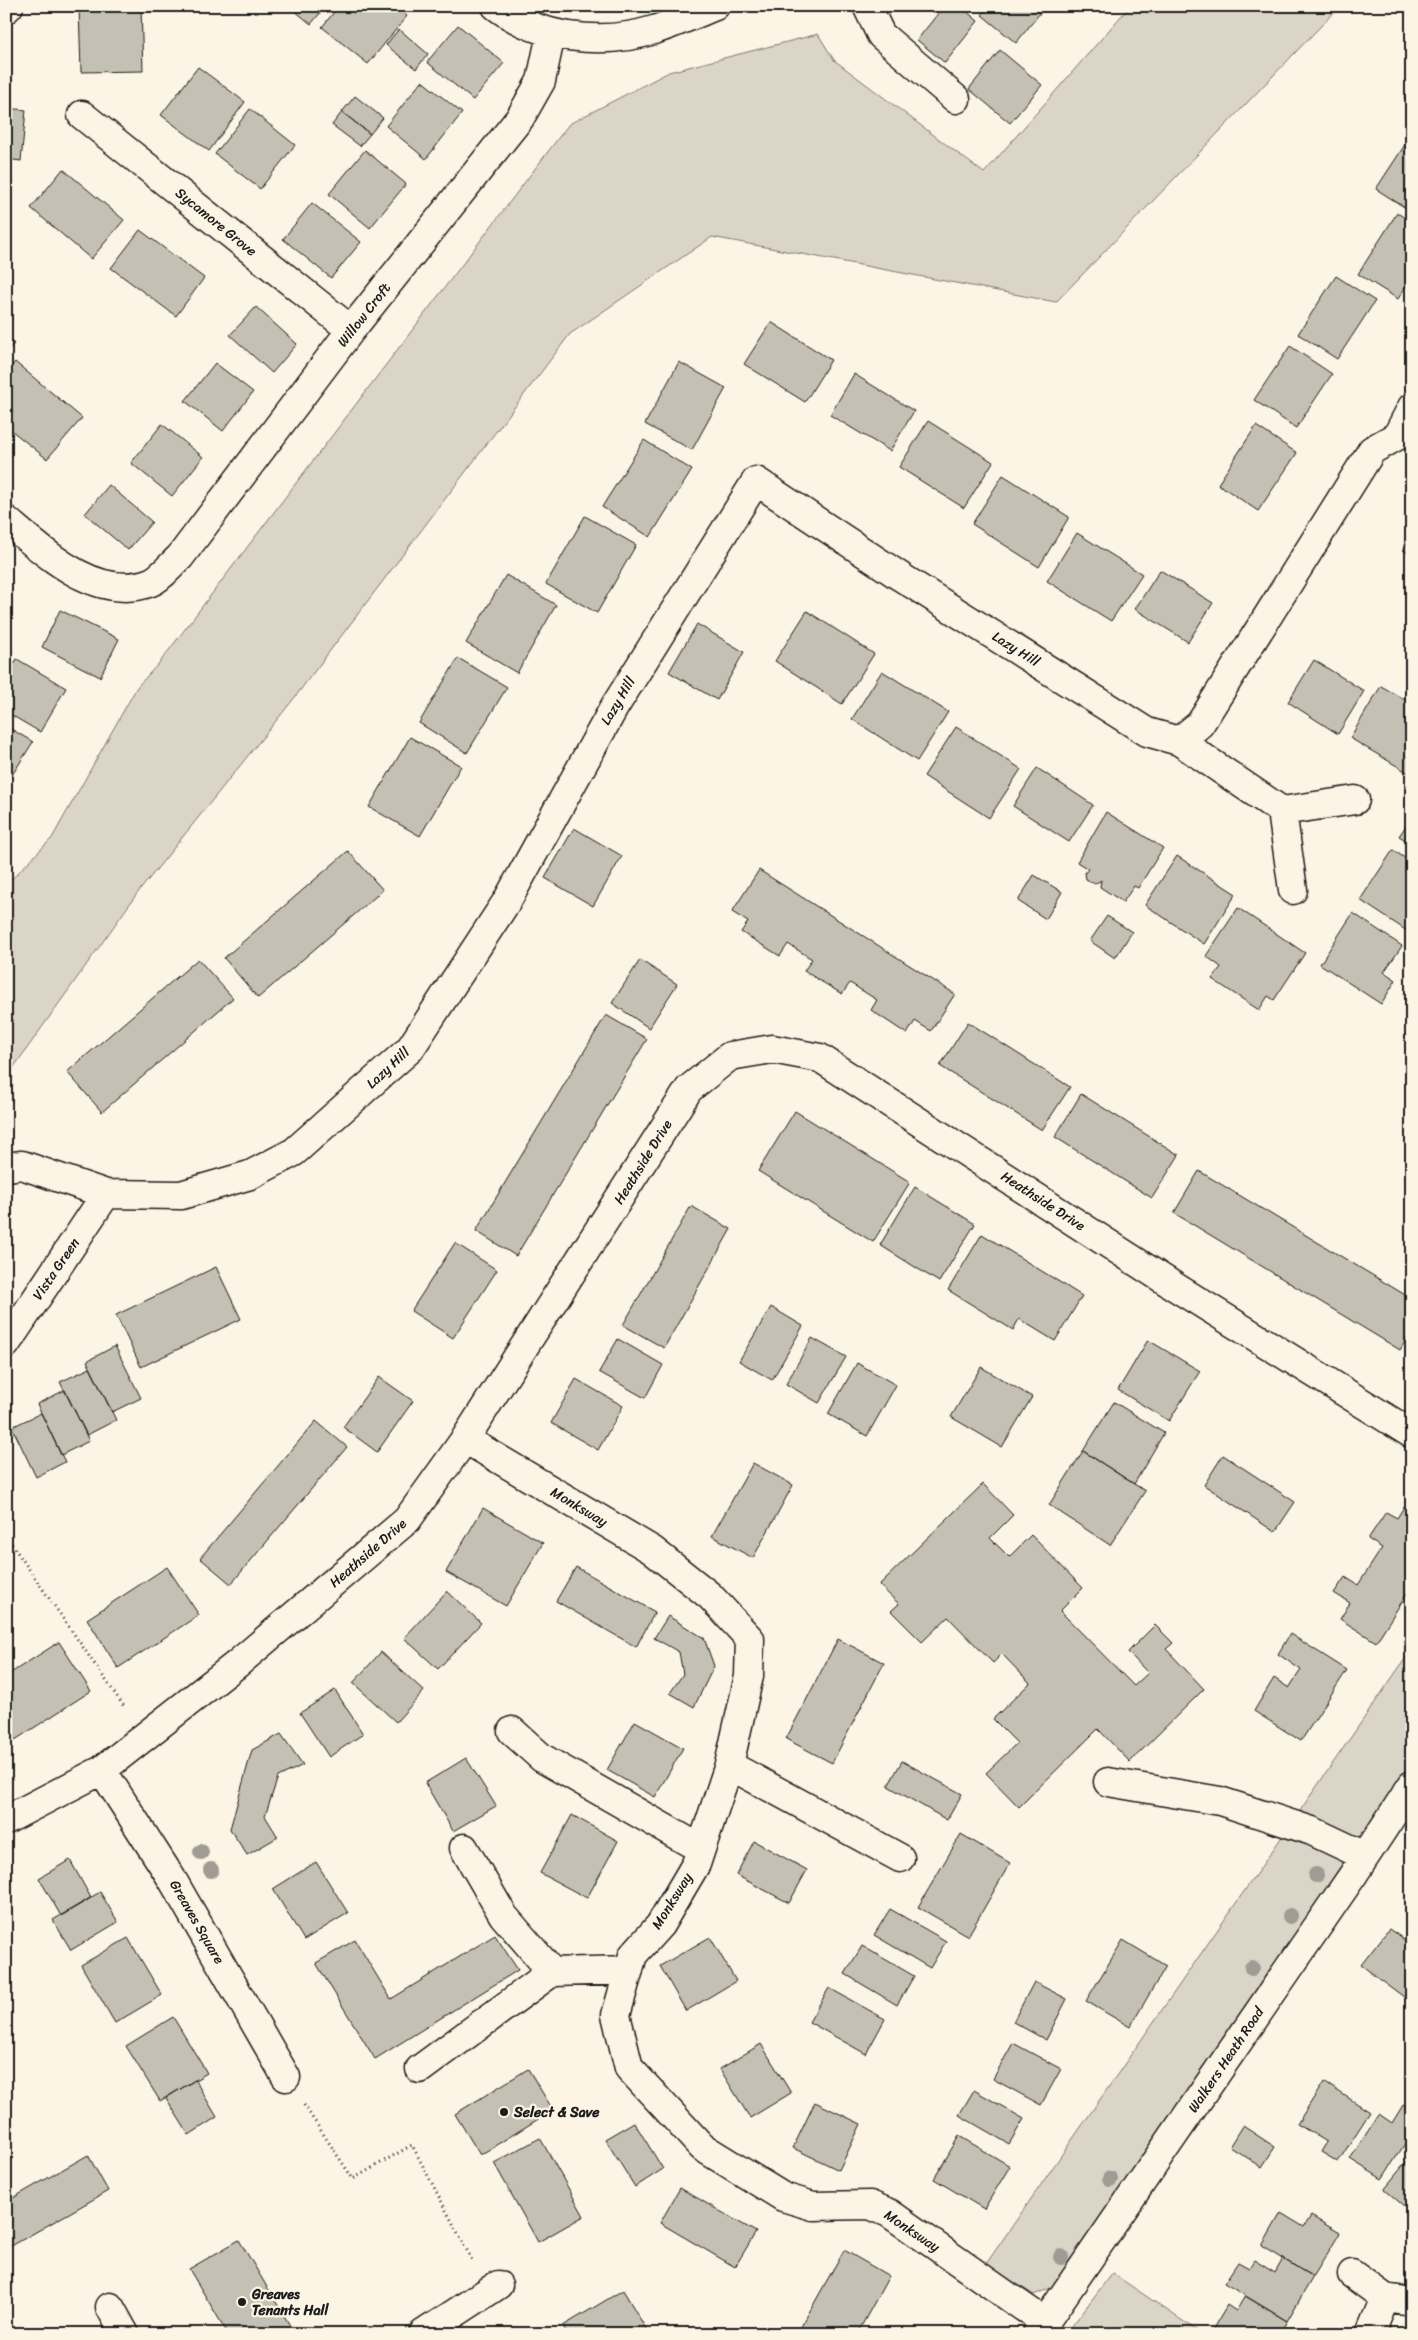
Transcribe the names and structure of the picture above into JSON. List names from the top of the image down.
{
  "streets": {
    "street": [
      "Sycamore Grove",
      "Willow Croft",
      "Lazy Hill",
      "Heathside Drive",
      "Vista Green",
      "Monksway",
      "Greaves Square",
      "Walkers Heath Road"
    ]
  },
  "crossings": [
    ["Sycamore Grove", "Willow Croft"],
    ["Lazy Hill", "Vista Green"],
    ["Heathside Drive", "Monksway"],
    ["Heathside Drive", "Greaves Square"],
    ["Monksway", "Walkers Heath Road"]
  ],
  "places": ["Select & Save", "Greaves Tenants Hall"]
}
